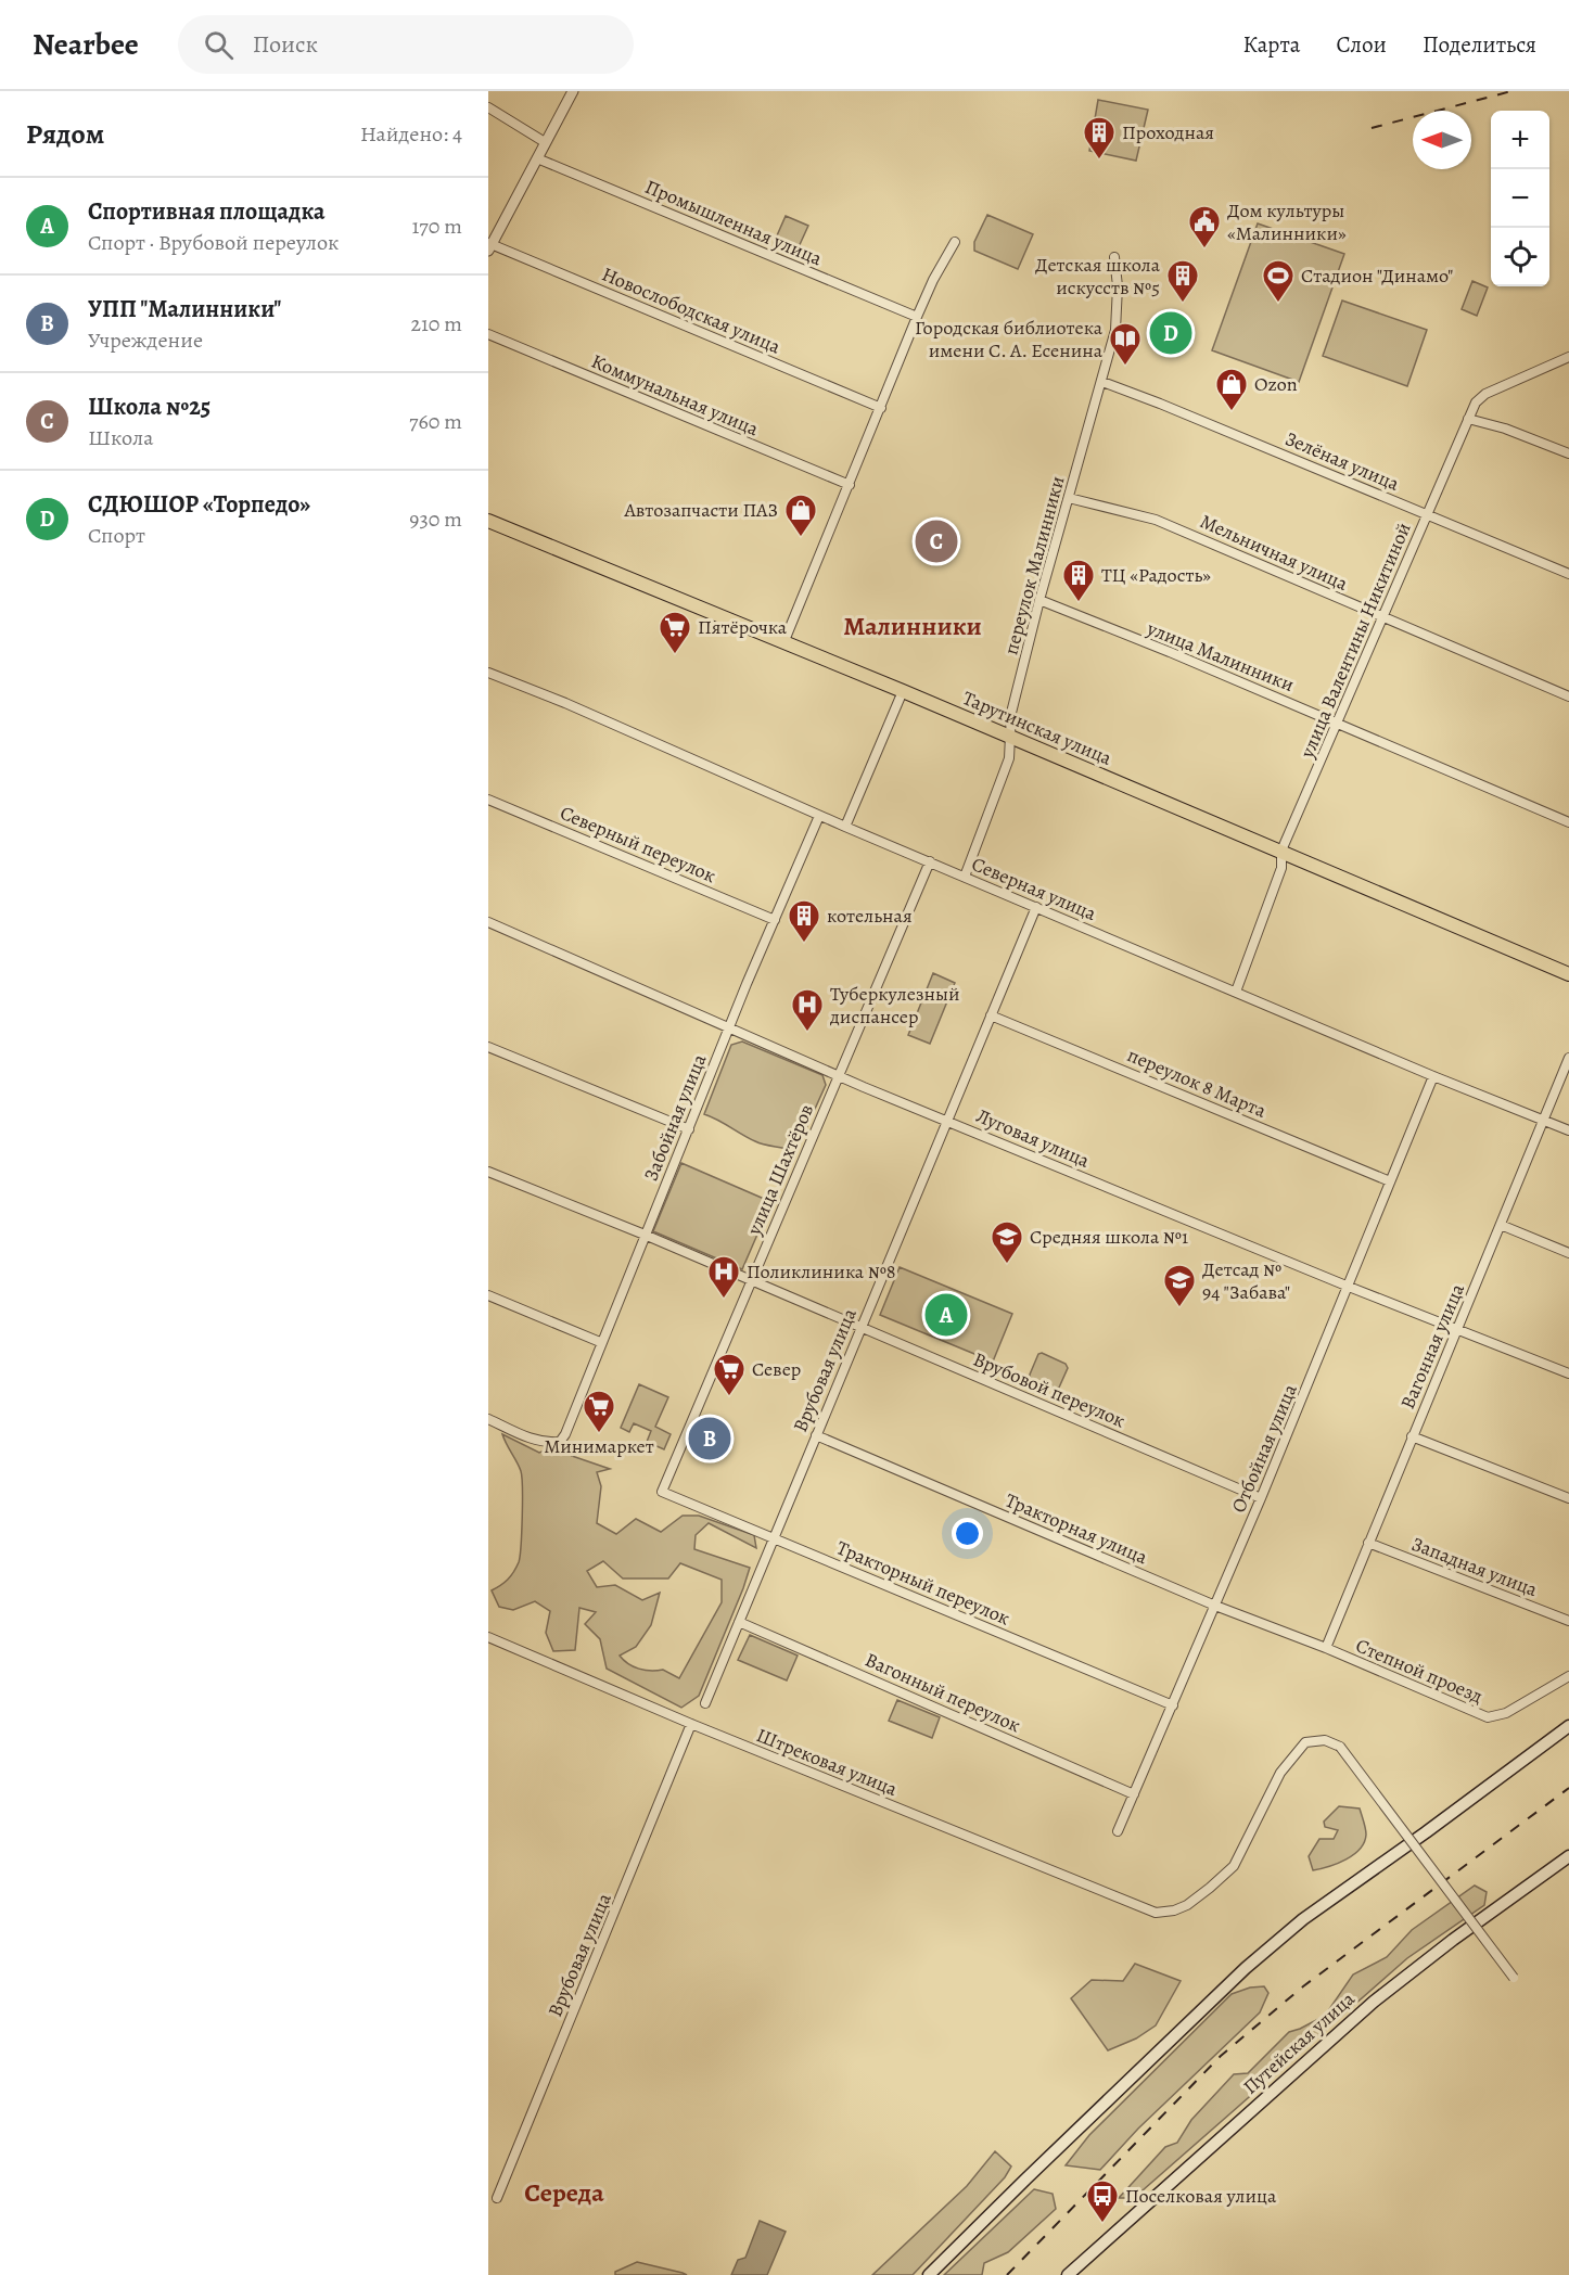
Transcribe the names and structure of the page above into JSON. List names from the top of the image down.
{
  "streets": {
    "main road": ["Тарутинская улица", "Путейская улица"],
    "street": [
      "Промышленная улица",
      "Новослободская улица",
      "Коммунальная улица",
      "Зелёная улица",
      "Мельничная улица",
      "переулок Малинники",
      "улица Валентины Никитиной",
      "улица Малинники",
      "Северный переулок",
      "Северная улица",
      "переулок 8 Марта",
      "Забойная улица",
      "Луговая улица",
      "улица Шахтёров",
      "Вагонная улица",
      "Врубовая улица",
      "Врубовой переулок",
      "Отбойная улица",
      "Тракторная улица",
      "Западная улица",
      "Тракторный переулок",
      "Степной проезд",
      "Вагонный переулок",
      "Штрековая улица"
    ]
  },
  "crossings": [
    ["Зелёная улица", "переулок Малинники"],
    ["Зелёная улица", "улица Валентины Никитиной"],
    ["Мельничная улица", "переулок Малинники"],
    ["Мельничная улица", "улица Валентины Никитиной"],
    ["переулок Малинники", "улица Малинники"],
    ["переулок Малинники", "Тарутинская улица"],
    ["переулок Малинники", "Северная улица"],
    ["улица Валентины Никитиной", "улица Малинники"],
    ["улица Валентины Никитиной", "Тарутинская улица"],
    ["улица Валентины Никитиной", "Северная улица"],
    ["Северный переулок", "Забойная улица"],
    ["Северная улица", "Забойная улица"],
    ["Северная улица", "улица Шахтёров"],
    ["Северная улица", "Вагонная улица"],
    ["Северная улица", "Врубовая улица"],
    ["Северная улица", "Отбойная улица"],
    ["переулок 8 Марта", "Врубовая улица"],
    ["переулок 8 Марта", "Отбойная улица"],
    ["Забойная улица", "Луговая улица"],
    ["Забойная улица", "Врубовой переулок"],
    ["Луговая улица", "улица Шахтёров"],
    ["Луговая улица", "Вагонная улица"],
    ["Луговая улица", "Врубовая улица"],
    ["Луговая улица", "Отбойная улица"],
    ["улица Шахтёров", "Врубовой переулок"],
    ["улица Шахтёров", "Тракторный переулок"],
    ["Вагонная улица", "Тракторная улица"],
    ["Вагонная улица", "Западная улица"],
    ["Вагонная улица", "Степной проезд"],
    ["Врубовая улица", "Врубовой переулок"],
    ["Врубовая улица", "Тракторная улица"],
    ["Врубовая улица", "Тракторный переулок"],
    ["Врубовая улица", "Вагонный переулок"],
    ["Врубовая улица", "Штрековая улица"],
    ["Врубовой переулок", "Отбойная улица"],
    ["Отбойная улица", "Тракторная улица"],
    ["Отбойная улица", "Тракторный переулок"],
    ["Отбойная улица", "Вагонный переулок"],
    ["Тракторная улица", "Степной проезд"]
  ],
  "districts": ["Малинники", "Середа"],
  "places": {
    "building": [
      "Проходная",
      "Детская школа искусств №5",
      "ТЦ «Радость»",
      "котельная"
    ],
    "public building": ["Дом культуры «Малинники»"],
    "sports": ["Стадион \"Динамо\""],
    "library": ["Городская библиотека имени С. А. Есенина"],
    "shop": ["Ozon", "Автозапчасти ПАЗ"],
    "supermarket": ["Пятёрочка", "Север", "Минимаркет"],
    "hospital": ["Туберкулезный диспансер", "Поликлиника №8"],
    "school or university": ["Средняя школа №1", "Детсад № 94 \"Забава\""],
    "bus stop": ["Поселковая улица"]
  },
  "north": "left",
  "page": {
    "header": "Nearbee",
    "search": "Поиск",
    "nav": ["Карта", "Слои", "Поделиться"],
    "heading": ["Рядом", "Найдено: 4"],
    "map_buttons": ["+", "−"],
    "list": [
      {
        "mark": "A",
        "name": "Спортивная площадка",
        "note": "Спорт · Врубовой переулок",
        "value": "170 m"
      },
      {
        "mark": "B",
        "name": "УПП \"Малинники\"",
        "note": "Учреждение",
        "value": "210 m"
      },
      {
        "mark": "C",
        "name": "Школа №25",
        "note": "Школа",
        "value": "760 m"
      },
      {
        "mark": "D",
        "name": "СДЮШОР «Торпедо»",
        "note": "Спорт",
        "value": "930 m"
      }
    ],
    "pins": [
      "D",
      "C",
      "A",
      "B"
    ]
  }
}
